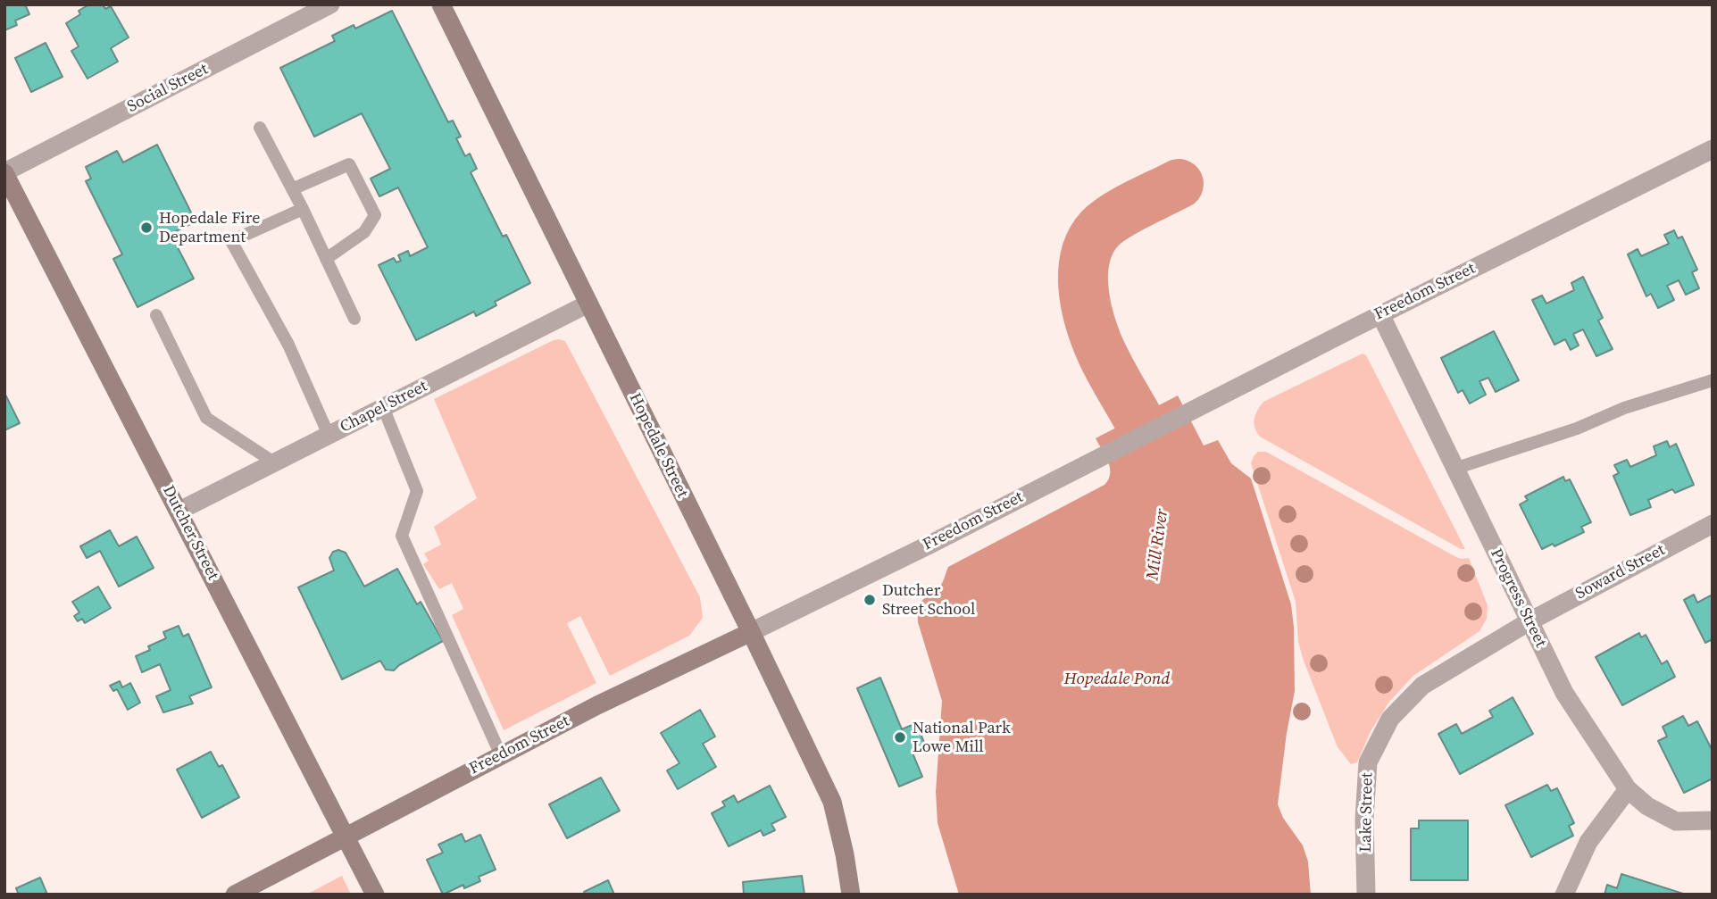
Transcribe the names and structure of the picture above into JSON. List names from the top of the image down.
{
  "streets": {
    "street": [
      "Social Street",
      "Freedom Street",
      "Chapel Street",
      "Hopedale Street",
      "Dutcher Street",
      "Soward Street",
      "Progress Street",
      "Lake Street"
    ]
  },
  "crossings": [
    ["Social Street", "Dutcher Street"],
    ["Freedom Street", "Hopedale Street"],
    ["Freedom Street", "Dutcher Street"],
    ["Freedom Street", "Progress Street"],
    ["Chapel Street", "Hopedale Street"],
    ["Chapel Street", "Dutcher Street"],
    ["Soward Street", "Progress Street"],
    ["Soward Street", "Lake Street"],
    ["Progress Street", "Lake Street"]
  ],
  "water": ["Mill River", "Hopedale Pond"],
  "places": ["Hopedale Fire Department", "Dutcher Street School", "National Park Lowe Mill"]
}
